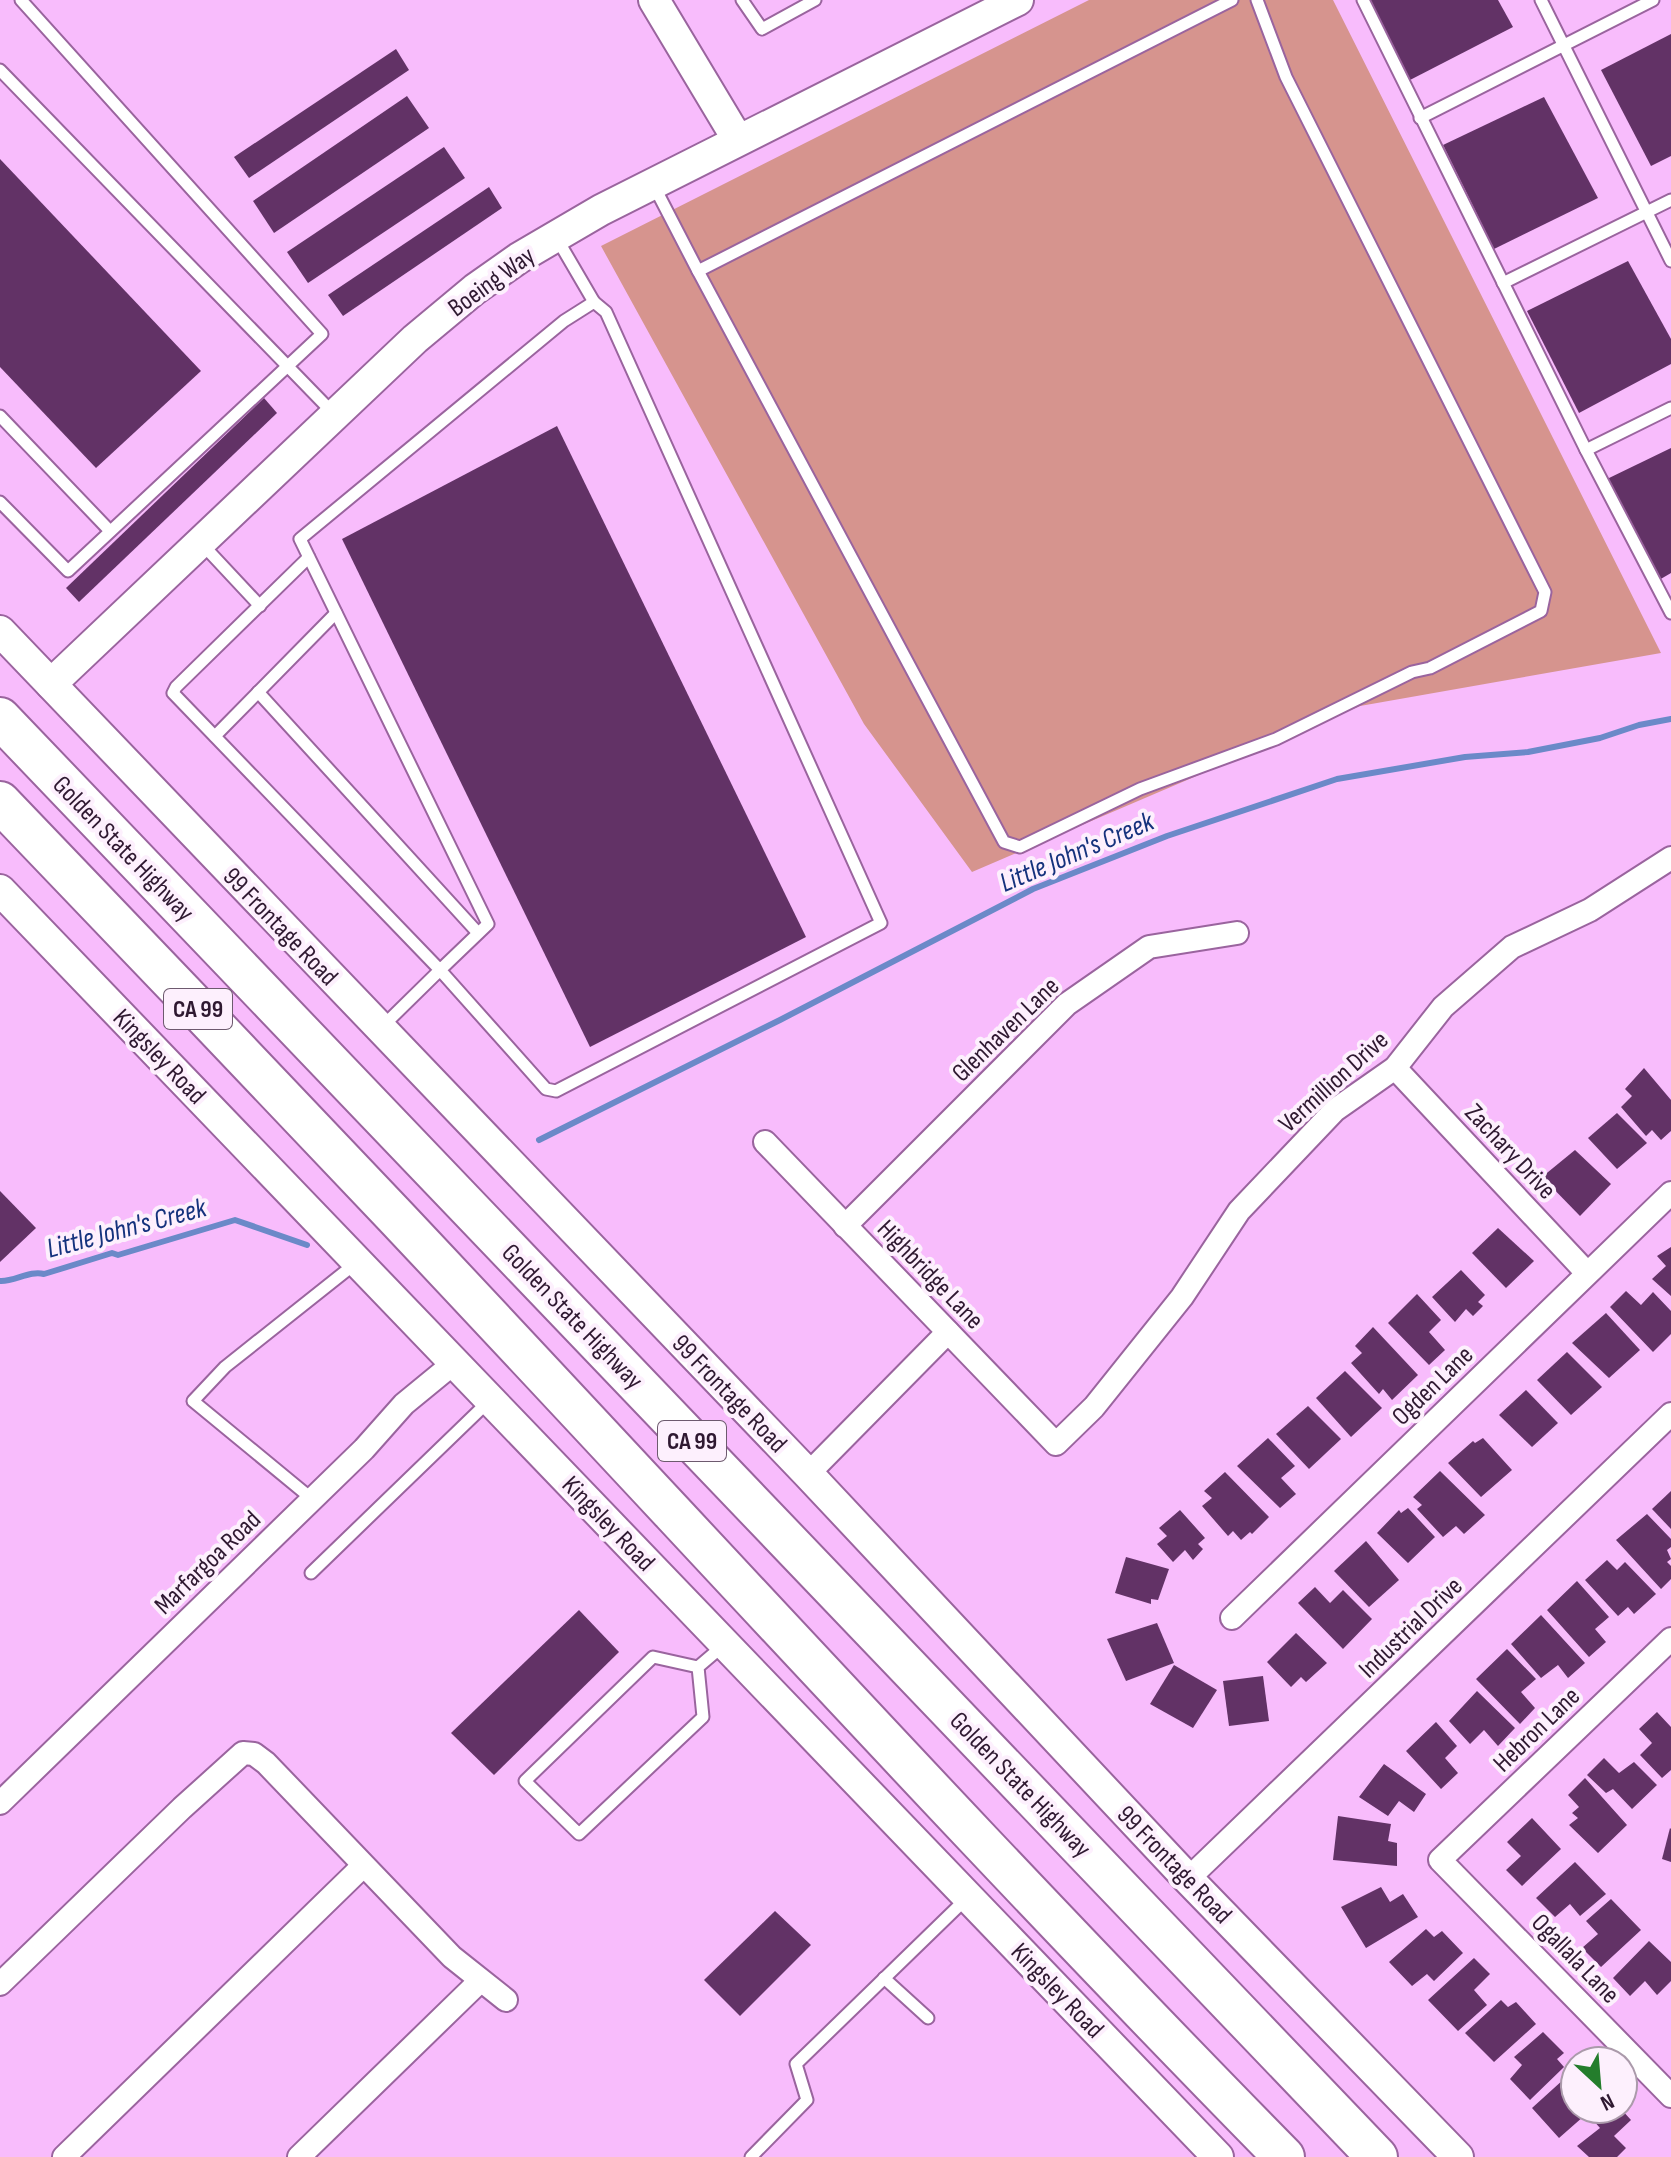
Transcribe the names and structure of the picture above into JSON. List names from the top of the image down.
{
  "streets": {
    "highway": ["Golden State Highway", "CA 99"],
    "street": [
      "Boeing Way",
      "99 Frontage Road",
      "Glenhaven Lane",
      "Kingsley Road",
      "Vermillion Drive",
      "Zachary Drive",
      "Highbridge Lane",
      "Ogden Lane",
      "Marfargoa Road",
      "Industrial Drive",
      "Hebron Lane",
      "Ogallala Lane"
    ]
  },
  "crossings": [
    ["Boeing Way", "99 Frontage Road"],
    ["99 Frontage Road", "Industrial Drive"],
    ["Glenhaven Lane", "Highbridge Lane"],
    ["Kingsley Road", "Marfargoa Road"],
    ["Vermillion Drive", "Zachary Drive"],
    ["Vermillion Drive", "Highbridge Lane"],
    ["Zachary Drive", "Ogden Lane"],
    ["Hebron Lane", "Ogallala Lane"]
  ],
  "water": ["Little John's Creek"],
  "north": "bottom right"
}
